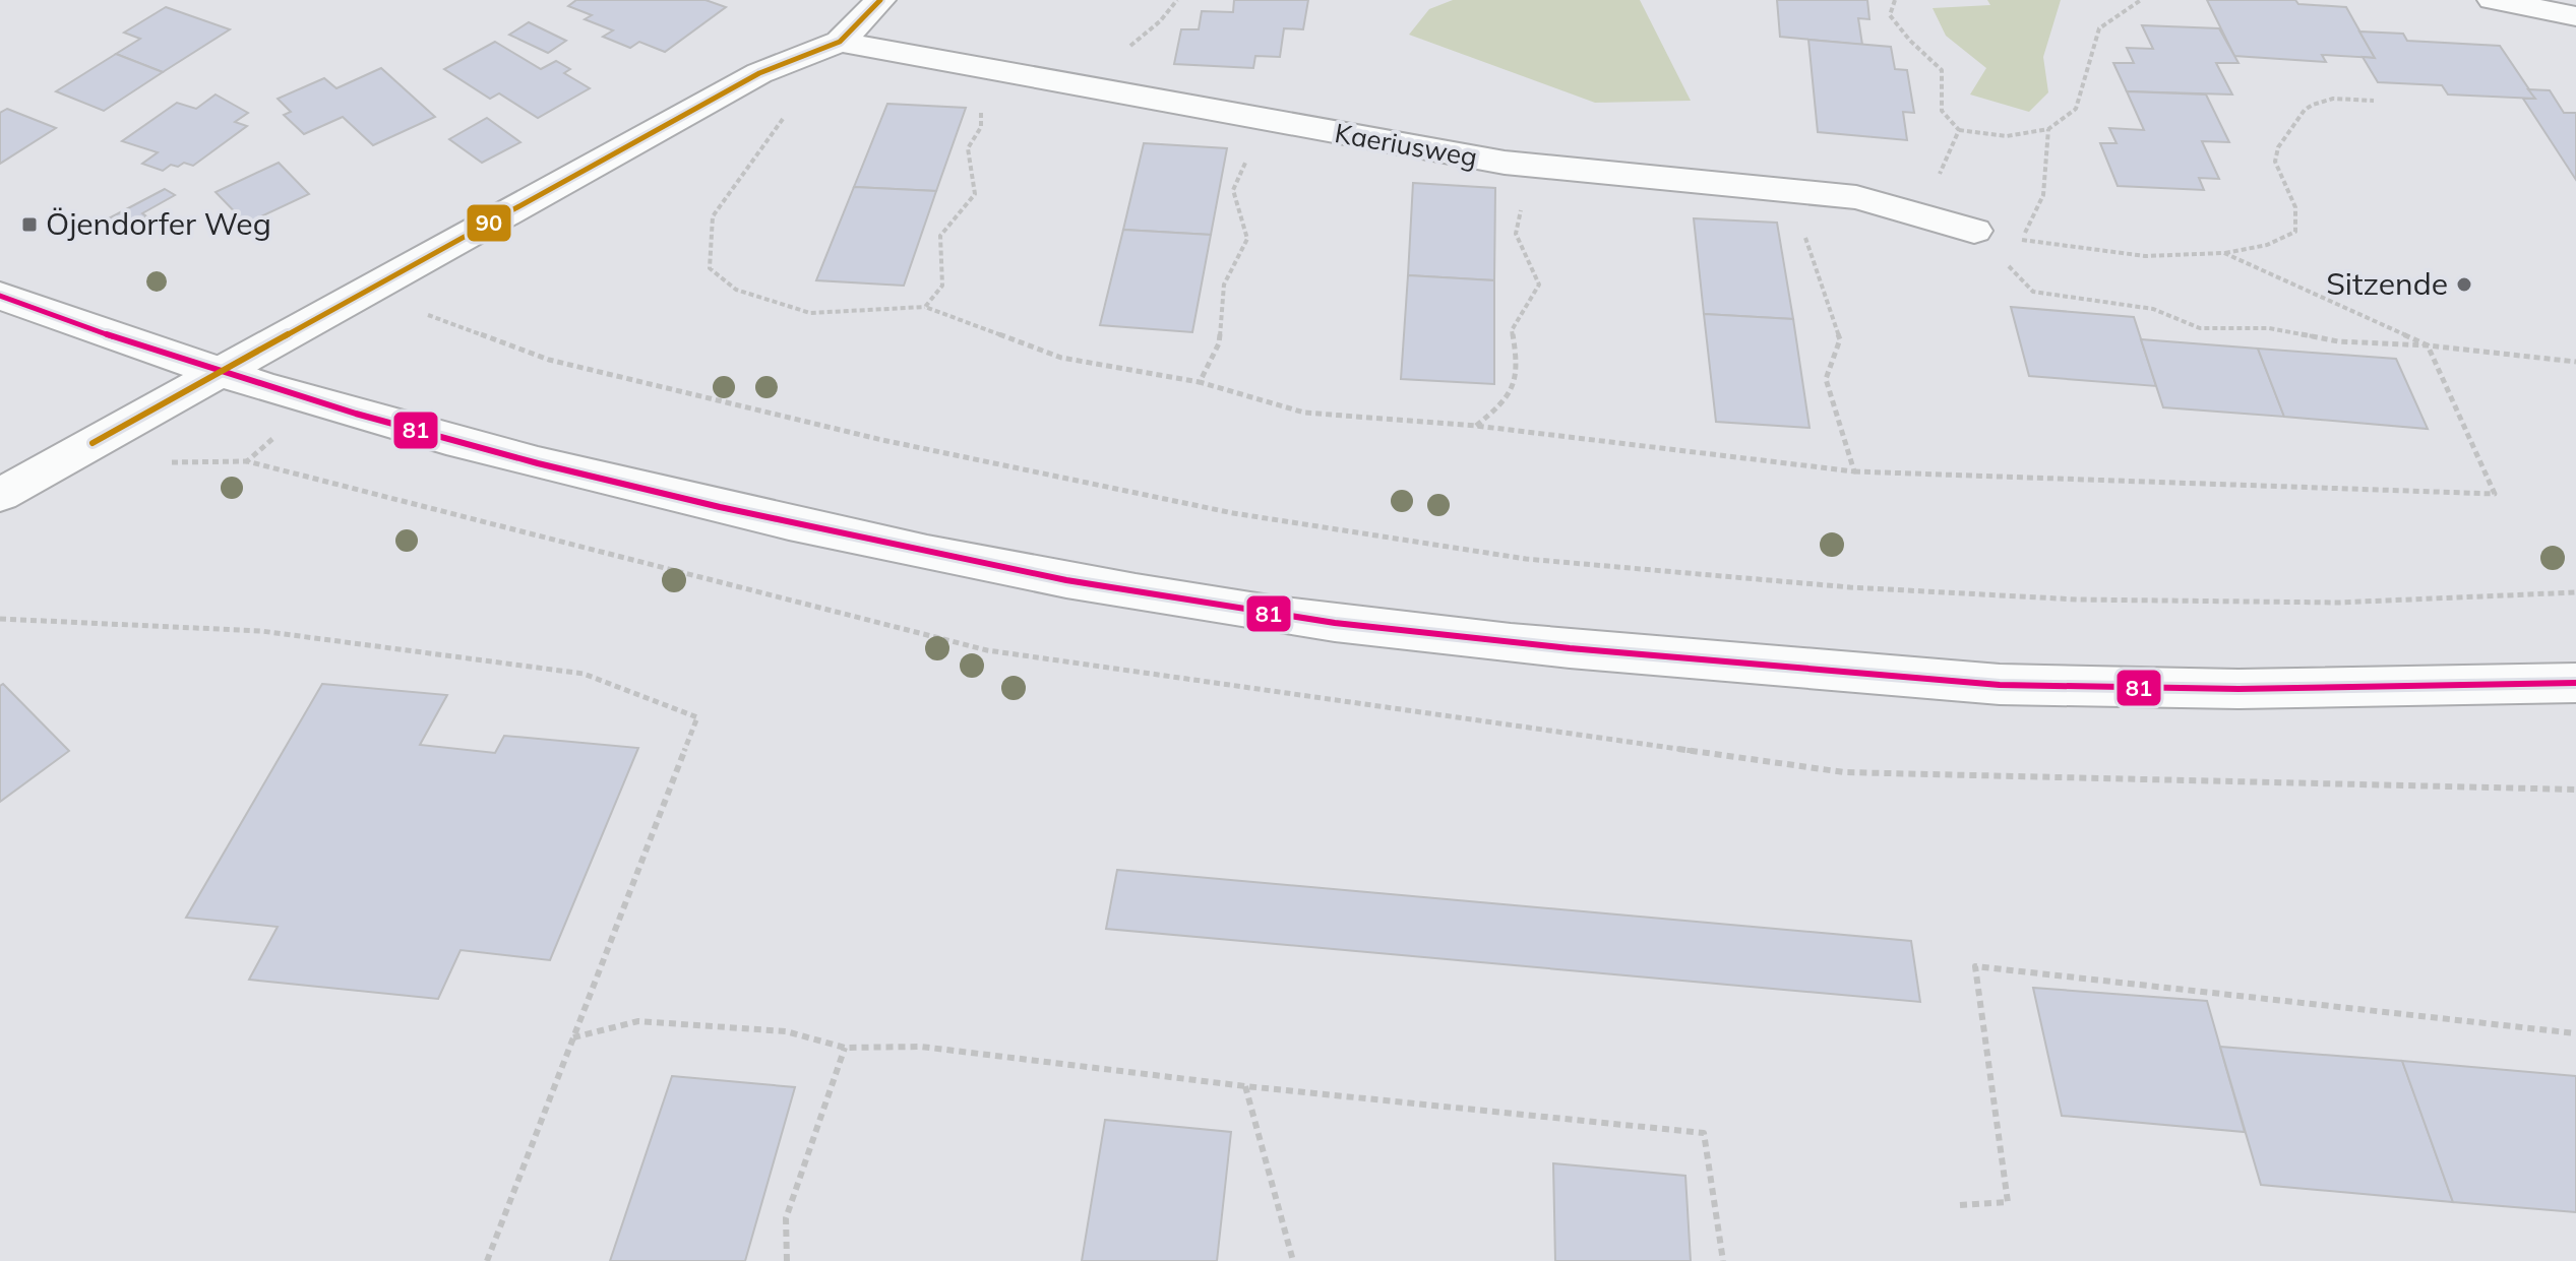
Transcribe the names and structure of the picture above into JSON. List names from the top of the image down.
{
  "streets": {
    "street": ["Kaeriusweg"]
  },
  "places": {
    "transit": ["Öjendorfer Weg"],
    "other": ["Sitzende"]
  },
  "lines": ["transit line 90", "transit line 81"]
}
